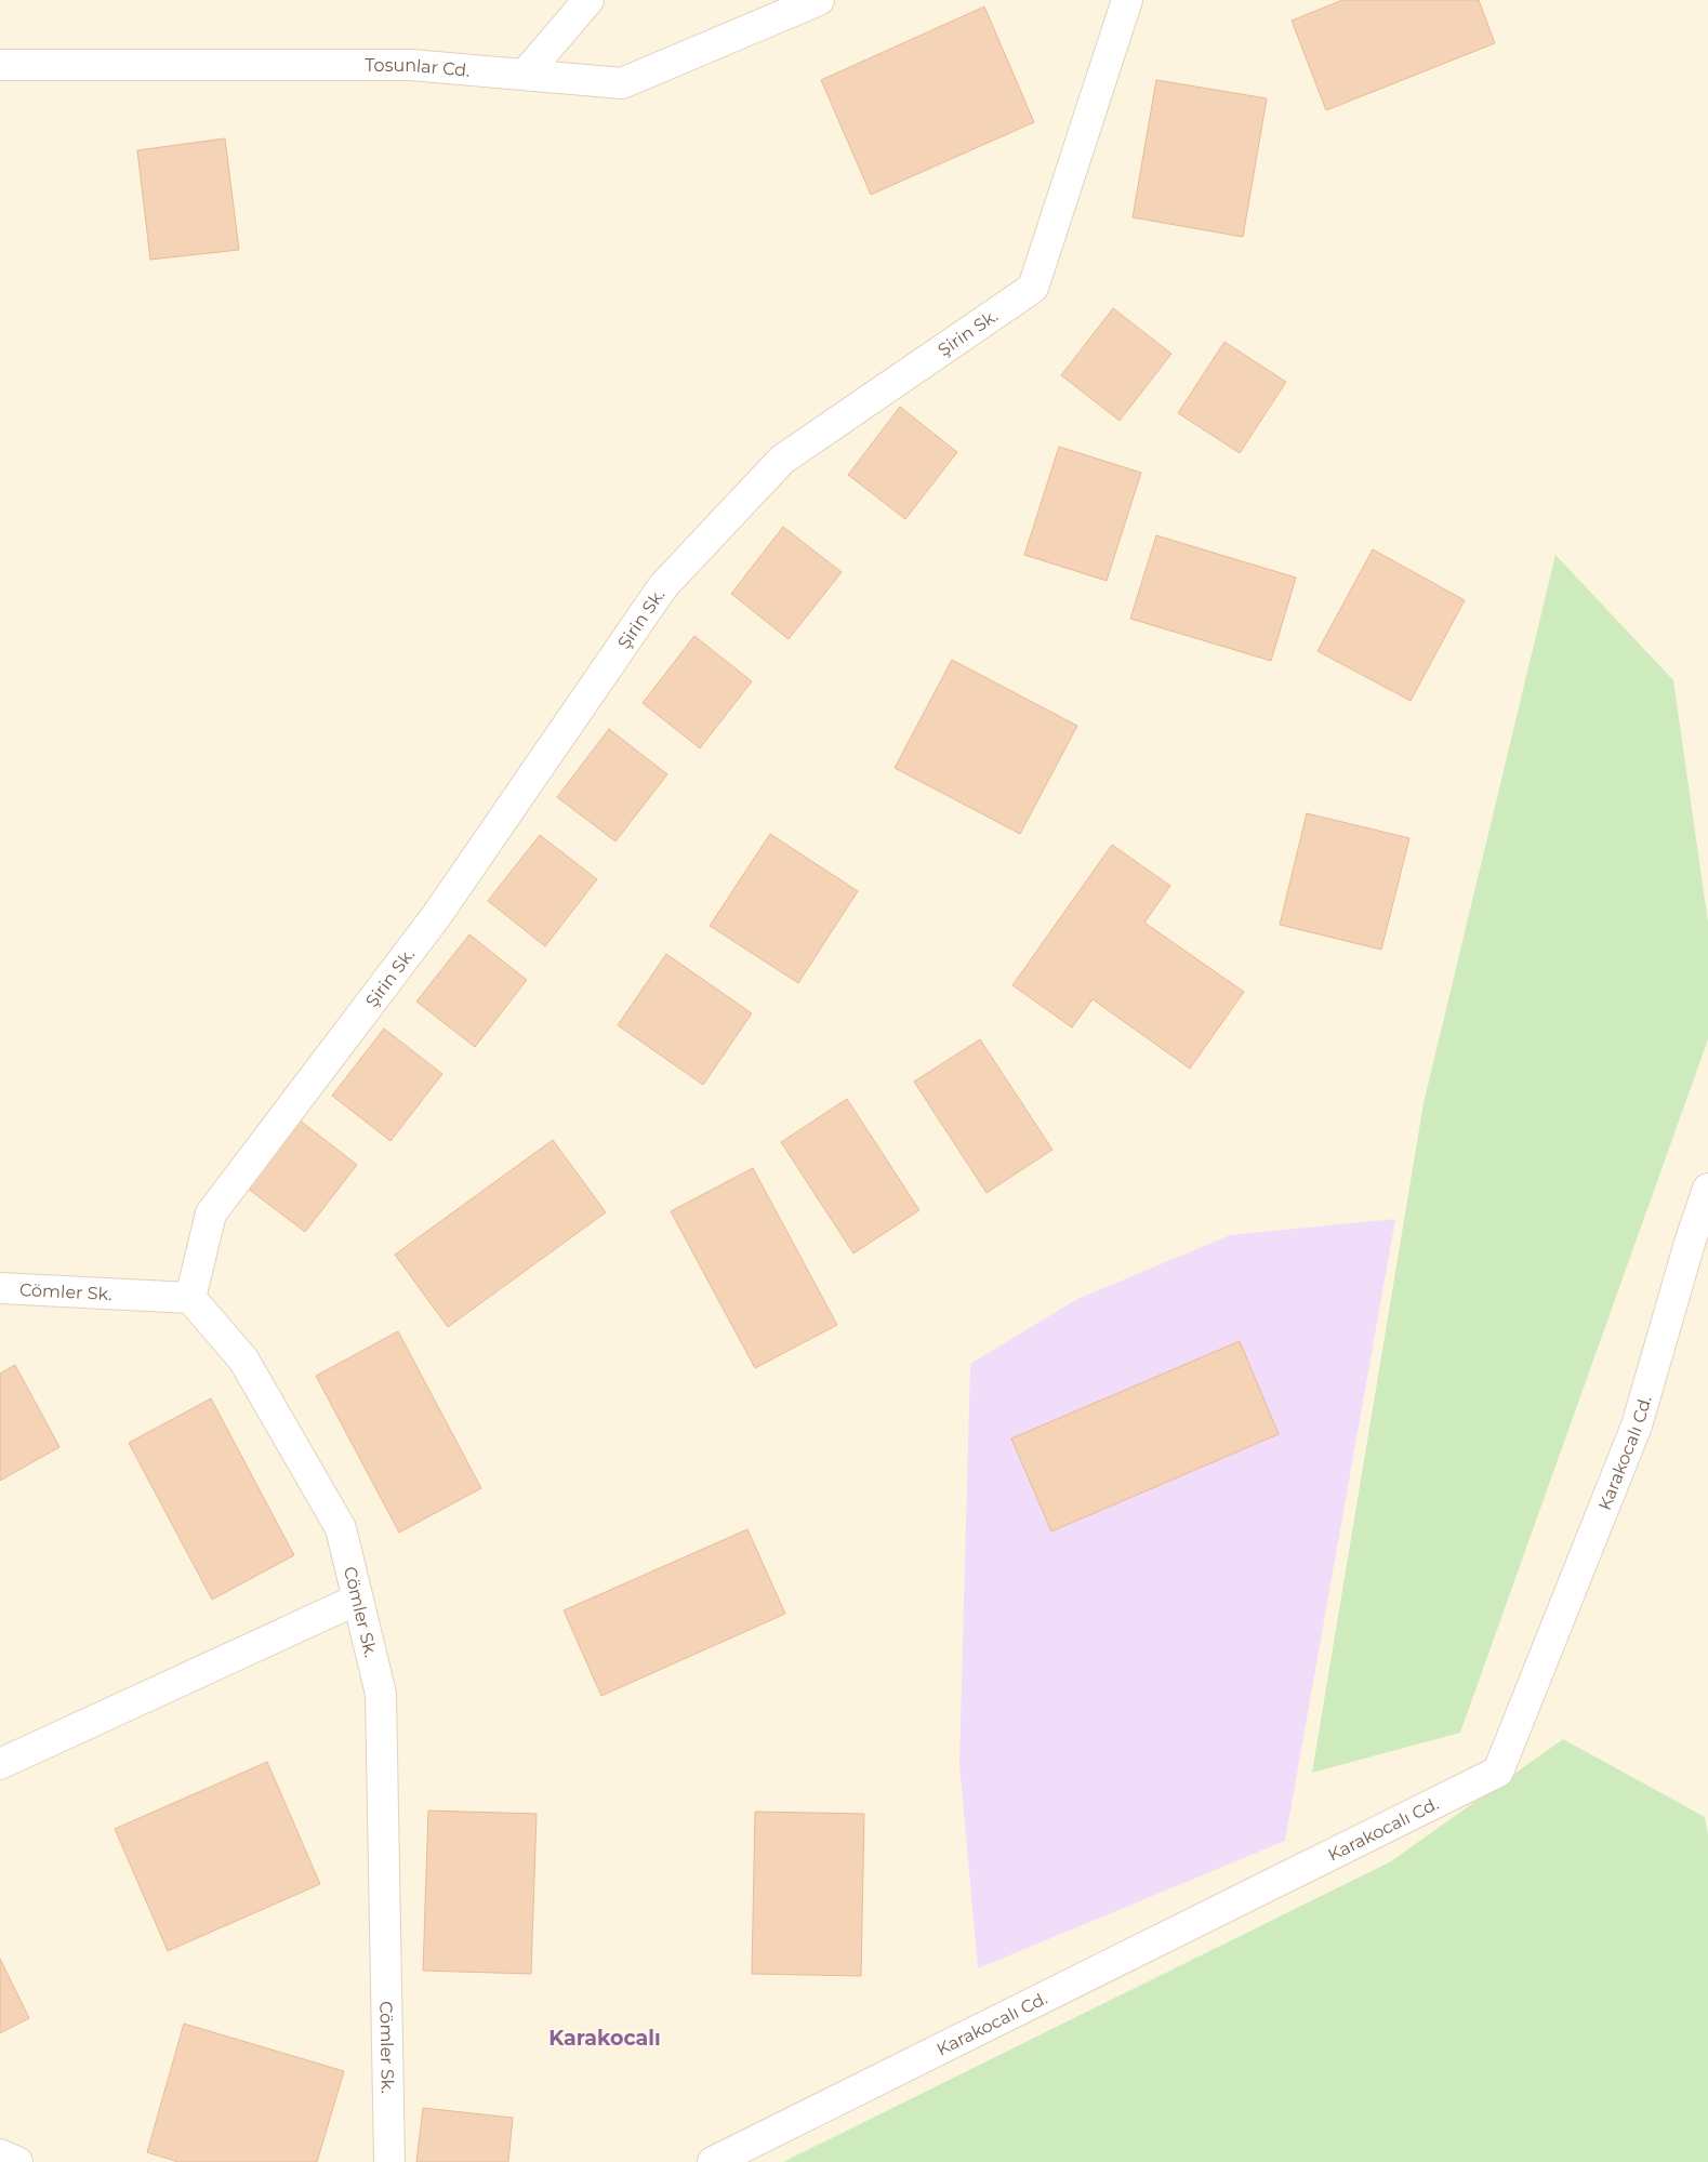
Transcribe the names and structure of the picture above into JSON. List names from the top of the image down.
{
  "streets": {
    "street": [
      "Tosunlar Cd.",
      "Şirin Sk.",
      "Cömler Sk.",
      "Karakocalı Cd."
    ]
  },
  "crossings": [
    ["Şirin Sk.", "Cömler Sk."]
  ],
  "districts": ["Karakocalı"]
}
